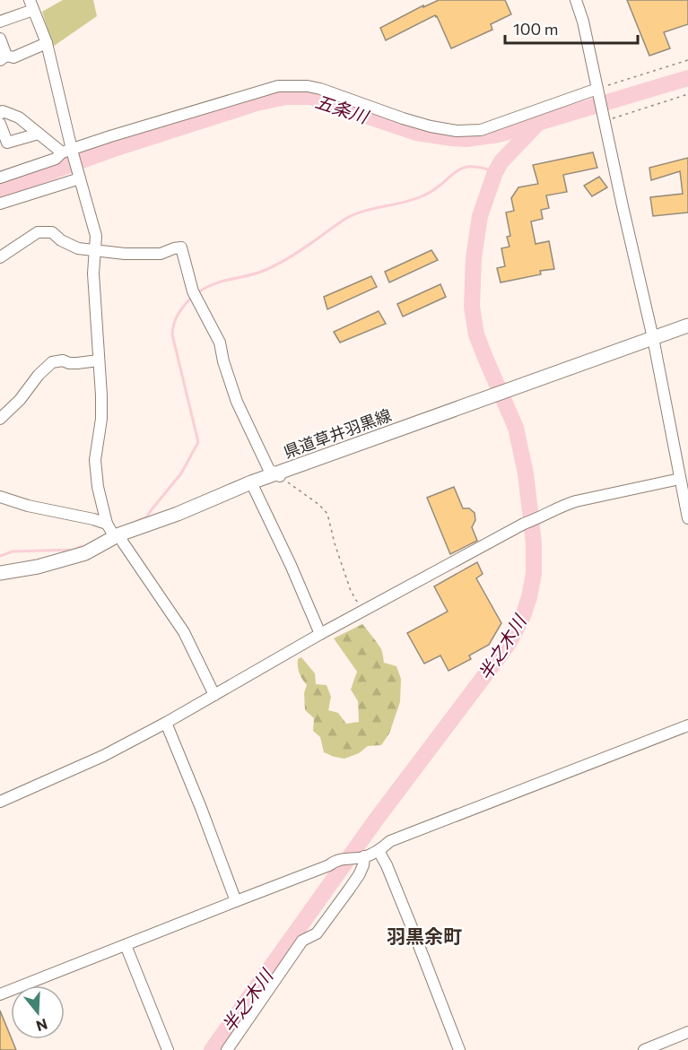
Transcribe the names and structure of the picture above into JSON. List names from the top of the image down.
{
  "streets": {
    "main road": ["県道草井羽黒線"]
  },
  "districts": ["羽黒余町"],
  "water": ["五条川", "半之木川"],
  "scale_bar": "100 m",
  "north": "bottom"
}
